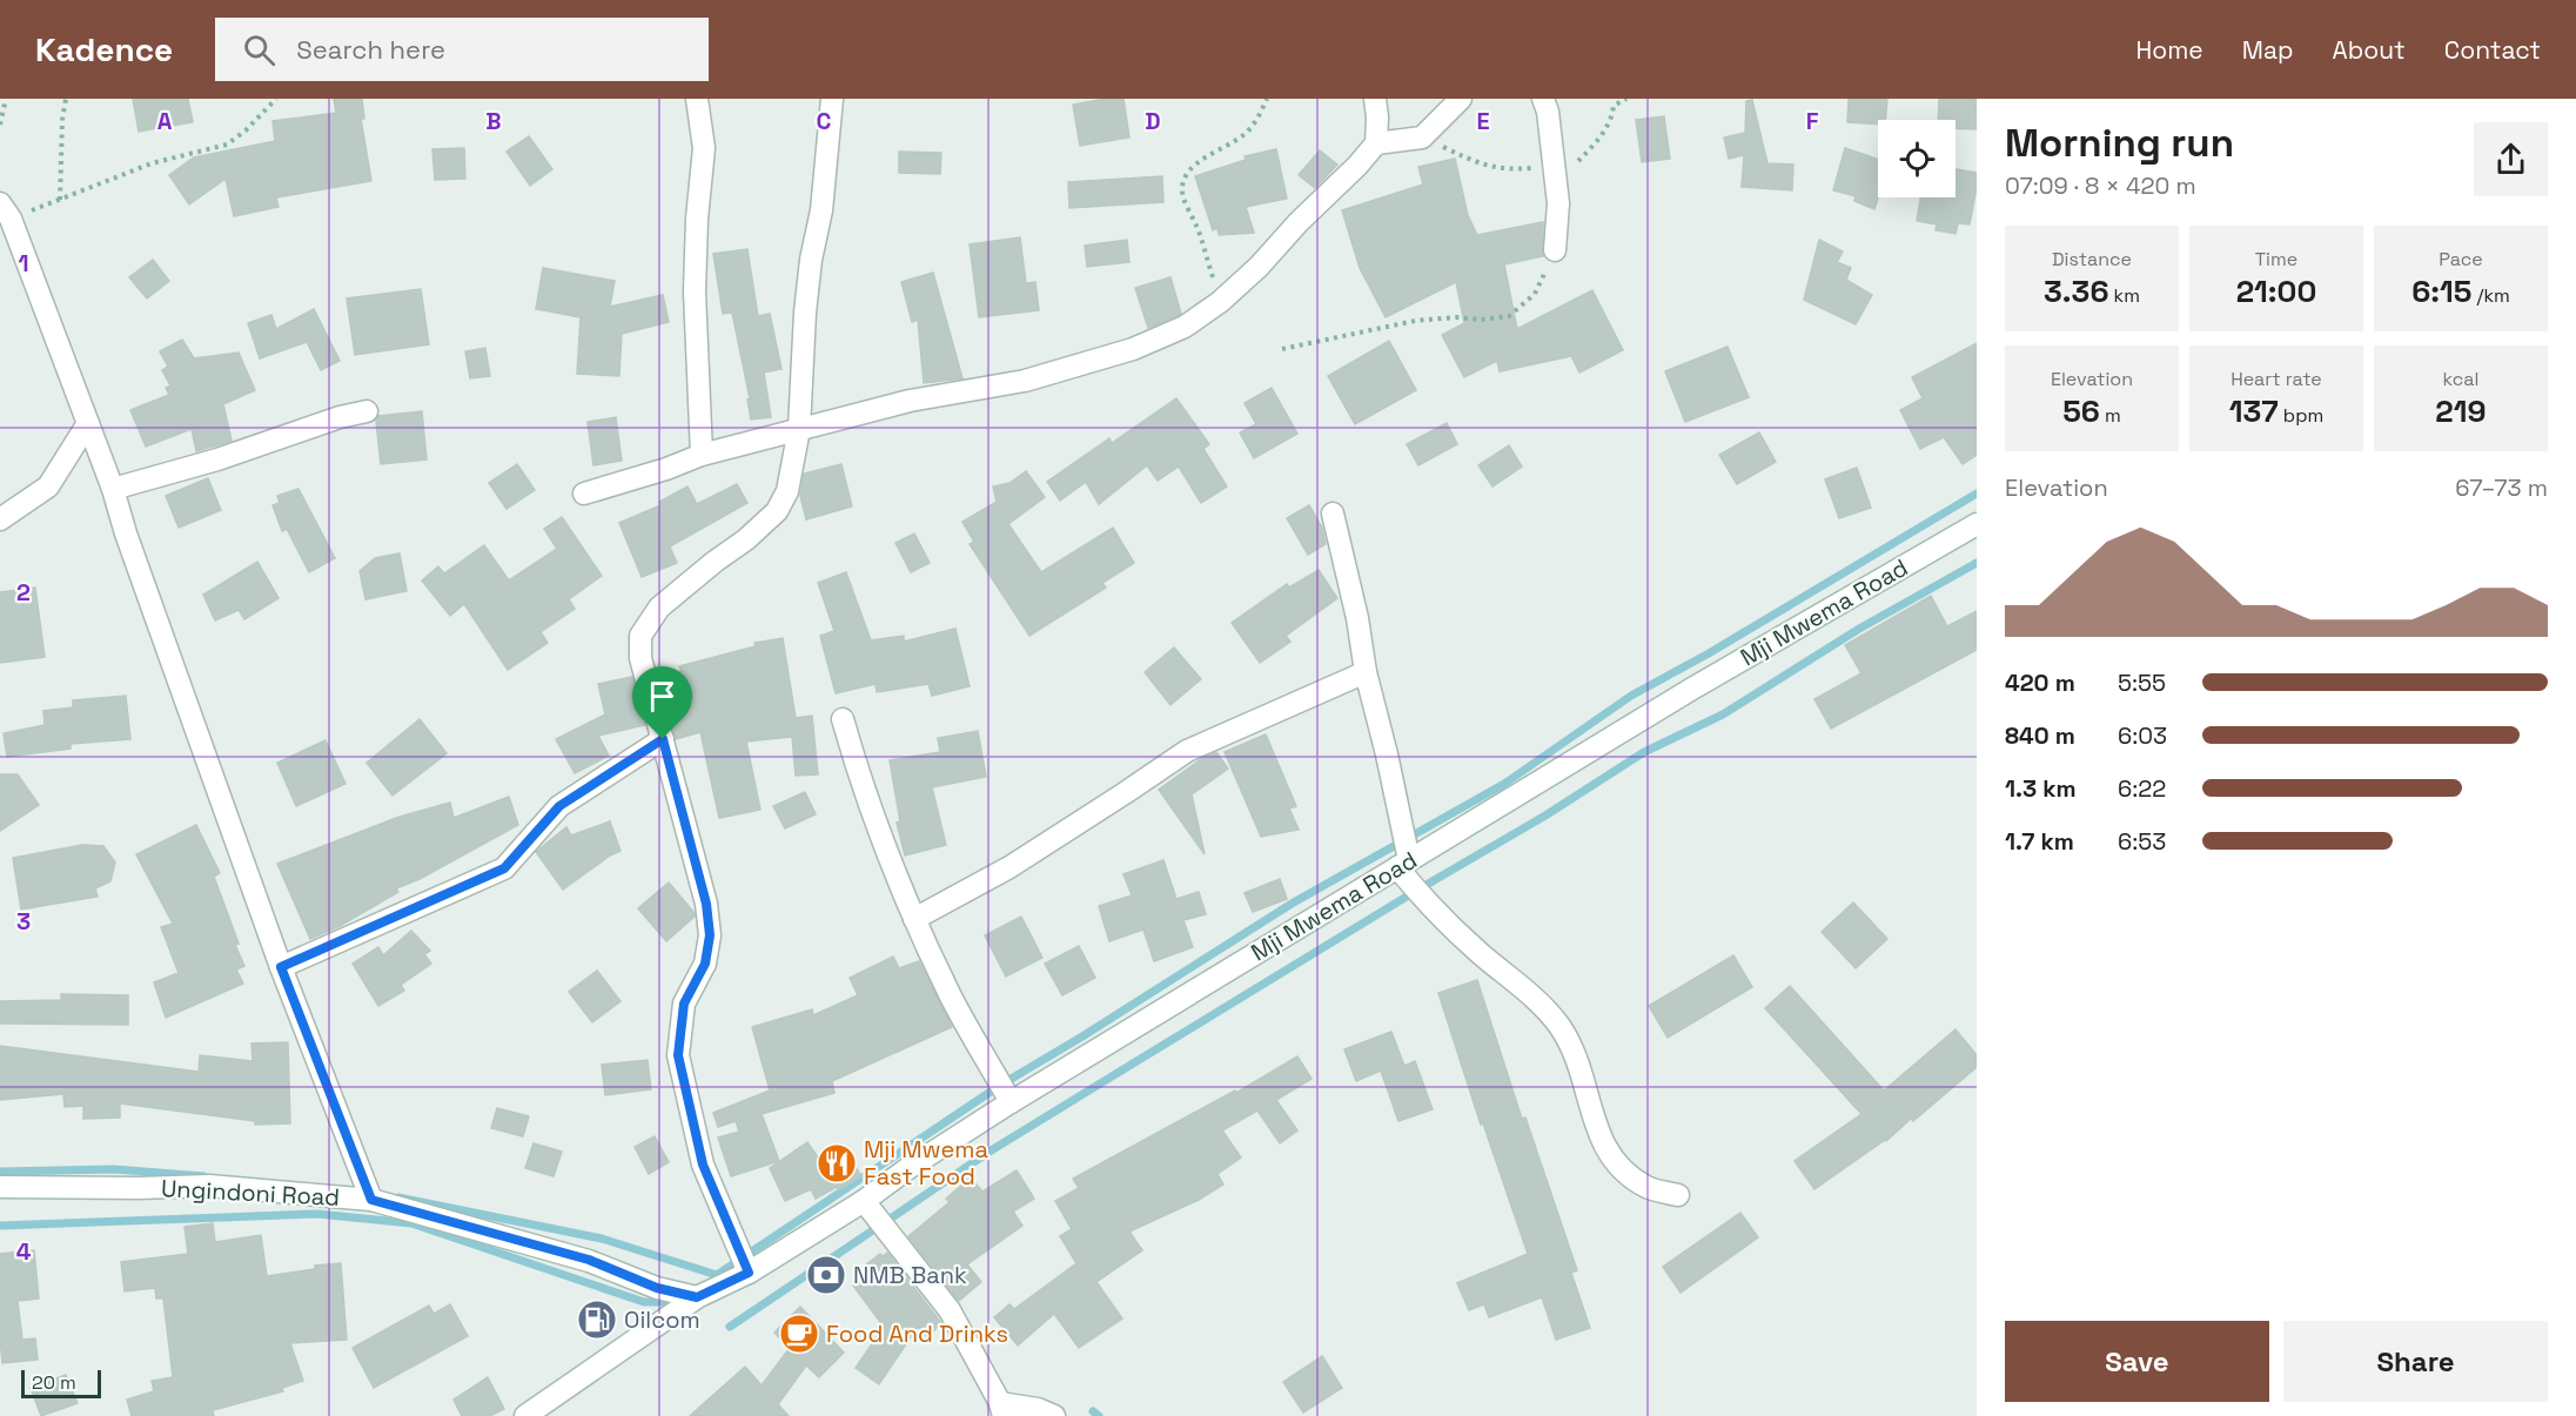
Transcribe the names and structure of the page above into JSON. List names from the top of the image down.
{
  "streets": {
    "street": ["Mji Mwema Road", "Ungindoni Road"]
  },
  "crossings": [
    ["Mji Mwema Road", "Ungindoni Road"]
  ],
  "places": {
    "restaurant": ["Mji Mwema Fast Food"],
    "bank": ["NMB Bank"],
    "fuel station": ["Oilcom"],
    "cafe": ["Food And Drinks"]
  },
  "scale_bar": "20 m",
  "page": {
    "header": "Kadence",
    "search": "Search here",
    "nav": [
      "Home",
      "Map",
      "About",
      "Contact"
    ],
    "heading": ["Morning run", "07:09 · 8 × 420 m"],
    "stats": [
      ["Distance", "3.36 km"],
      ["Time", "21:00"],
      ["Pace", "6:15 /km"],
      ["Elevation", "56 m"],
      ["Heart rate", "137 bpm"],
      ["kcal", "219"]
    ],
    "chart": ["Elevation", "67–73 m"],
    "list": [
      {
        "name": "420 m",
        "note": "5:55"
      },
      {
        "name": "840 m",
        "note": "6:03"
      },
      {
        "name": "1.3 km",
        "note": "6:22"
      },
      {
        "name": "1.7 km",
        "note": "6:53"
      }
    ],
    "buttons": ["Save", "Share"],
    "scale": "20 m"
  },
  "grid": {
    "columns": [
      "A",
      "B",
      "C",
      "D",
      "E",
      "F"
    ],
    "rows": [
      "1",
      "2",
      "3",
      "4"
    ]
  }
}
